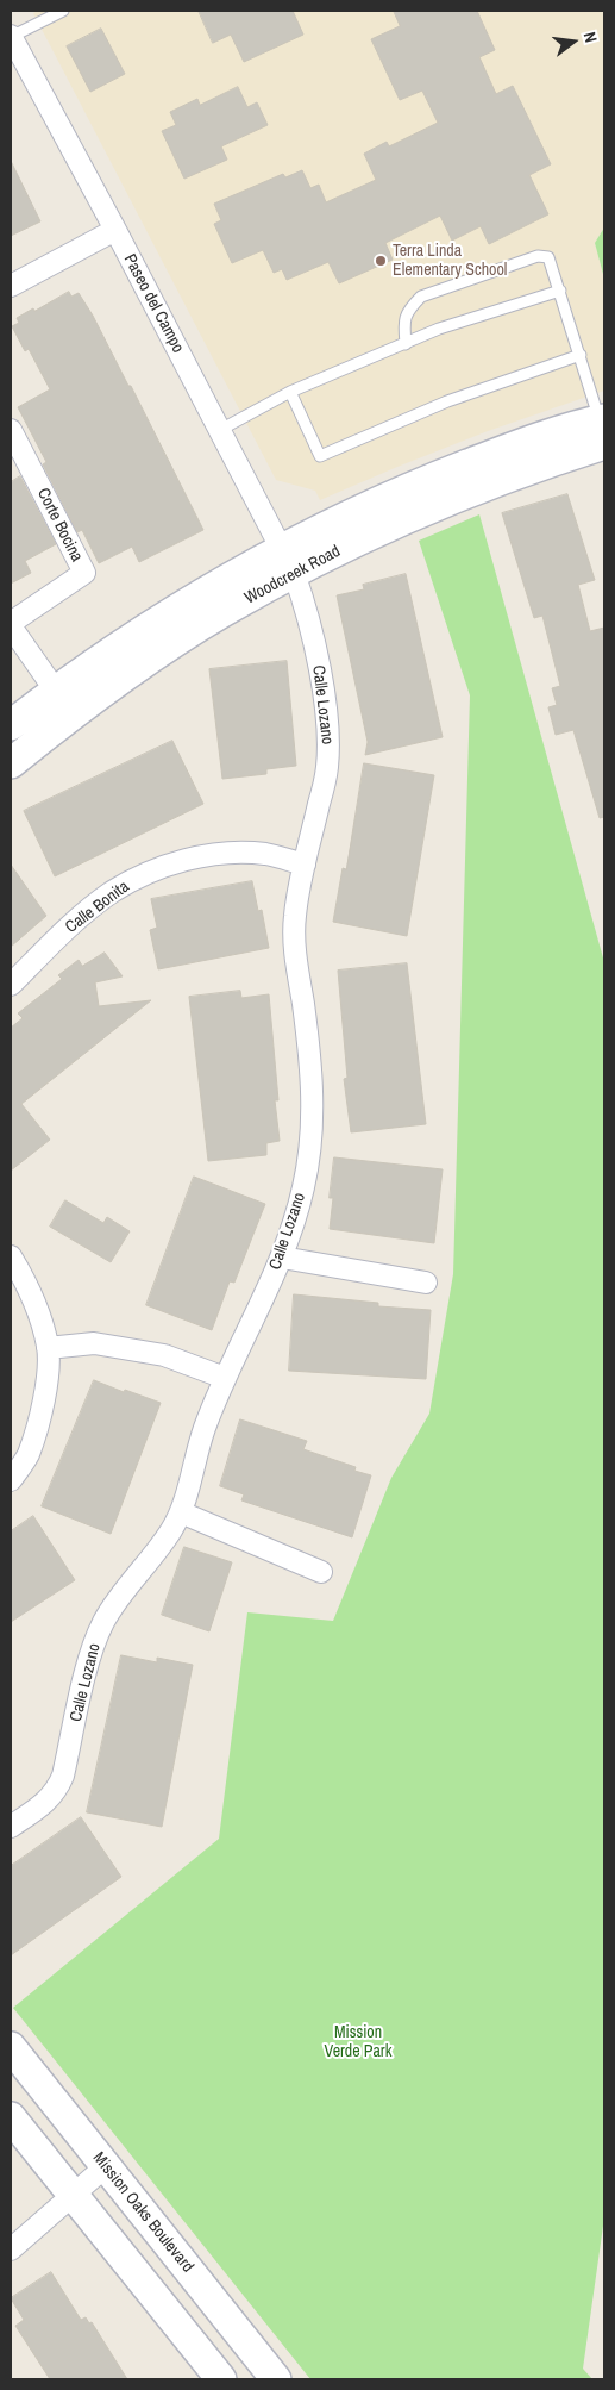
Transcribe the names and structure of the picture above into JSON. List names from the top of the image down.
{
  "streets": {
    "main road": ["Woodcreek Road", "Mission Oaks Boulevard"],
    "street": [
      "Paseo del Campo",
      "Corte Bocina",
      "Calle Lozano",
      "Calle Bonita"
    ]
  },
  "crossings": [
    ["Paseo del Campo", "Woodcreek Road"],
    ["Paseo del Campo", "Calle Lozano"],
    ["Corte Bocina", "Woodcreek Road"],
    ["Woodcreek Road", "Calle Lozano"],
    ["Calle Lozano", "Calle Bonita"]
  ],
  "parks": ["Mission Verde Park"],
  "places": ["Terra Linda Elementary School"],
  "north": "right"
}
